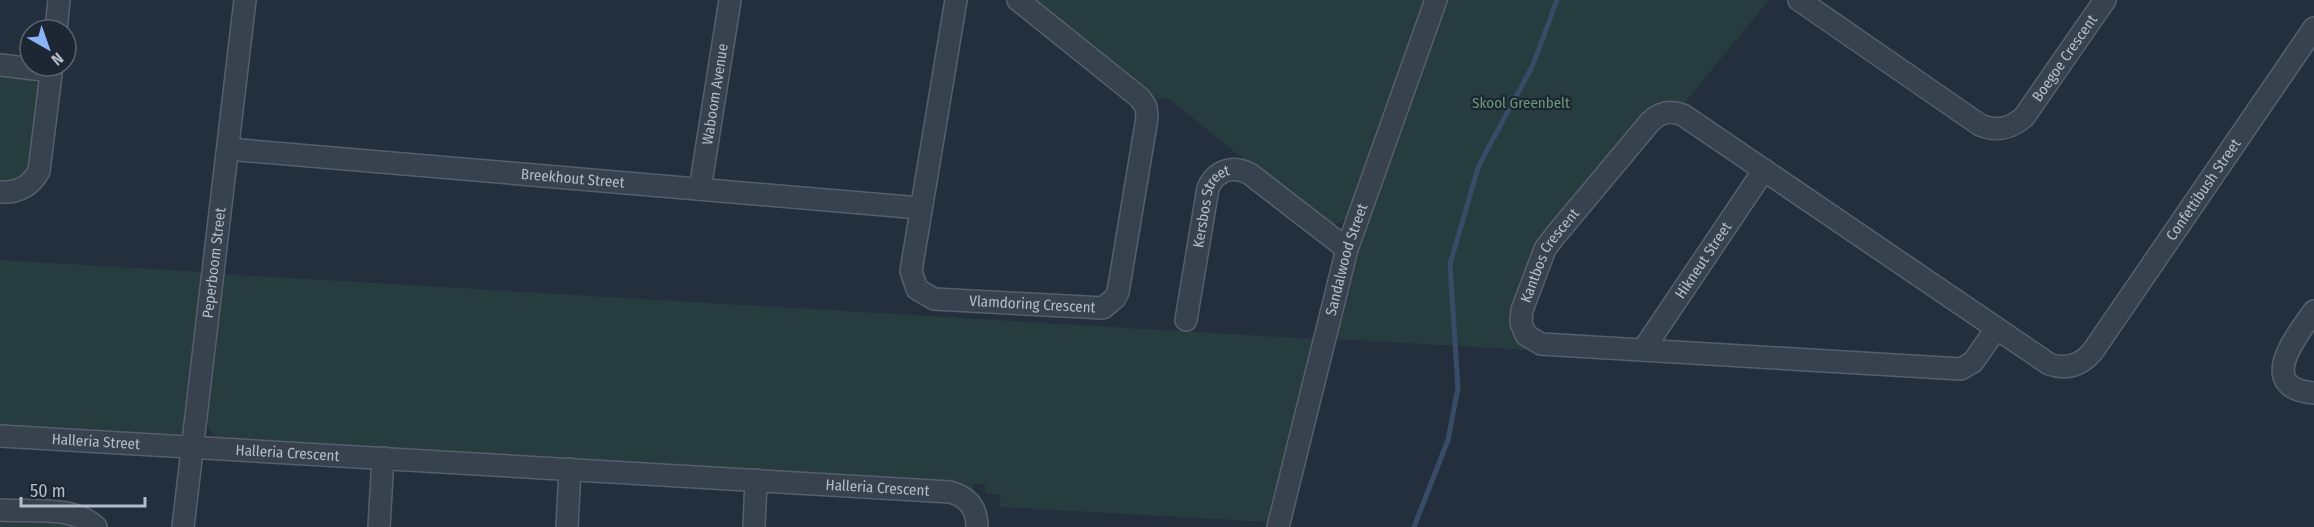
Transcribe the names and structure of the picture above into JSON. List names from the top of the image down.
{
  "streets": {
    "street": [
      "Boegoe Crescent",
      "Waboom Avenue",
      "Breekhout Street",
      "Confettibush Street",
      "Kersbos Street",
      "Kantbos Crescent",
      "Sandalwood Street",
      "Hikneut Street",
      "Peperboom Street",
      "Vlamdoring Crescent",
      "Halleria Street",
      "Halleria Crescent"
    ]
  },
  "crossings": [
    ["Waboom Avenue", "Breekhout Street"],
    ["Breekhout Street", "Peperboom Street"],
    ["Breekhout Street", "Vlamdoring Crescent"],
    ["Confettibush Street", "Kantbos Crescent"],
    ["Kersbos Street", "Sandalwood Street"],
    ["Kantbos Crescent", "Hikneut Street"],
    ["Peperboom Street", "Halleria Street"],
    ["Peperboom Street", "Halleria Crescent"],
    ["Halleria Street", "Halleria Crescent"]
  ],
  "parks": ["Skool Greenbelt"],
  "scale_bar": "50 m",
  "north": "bottom right"
}
